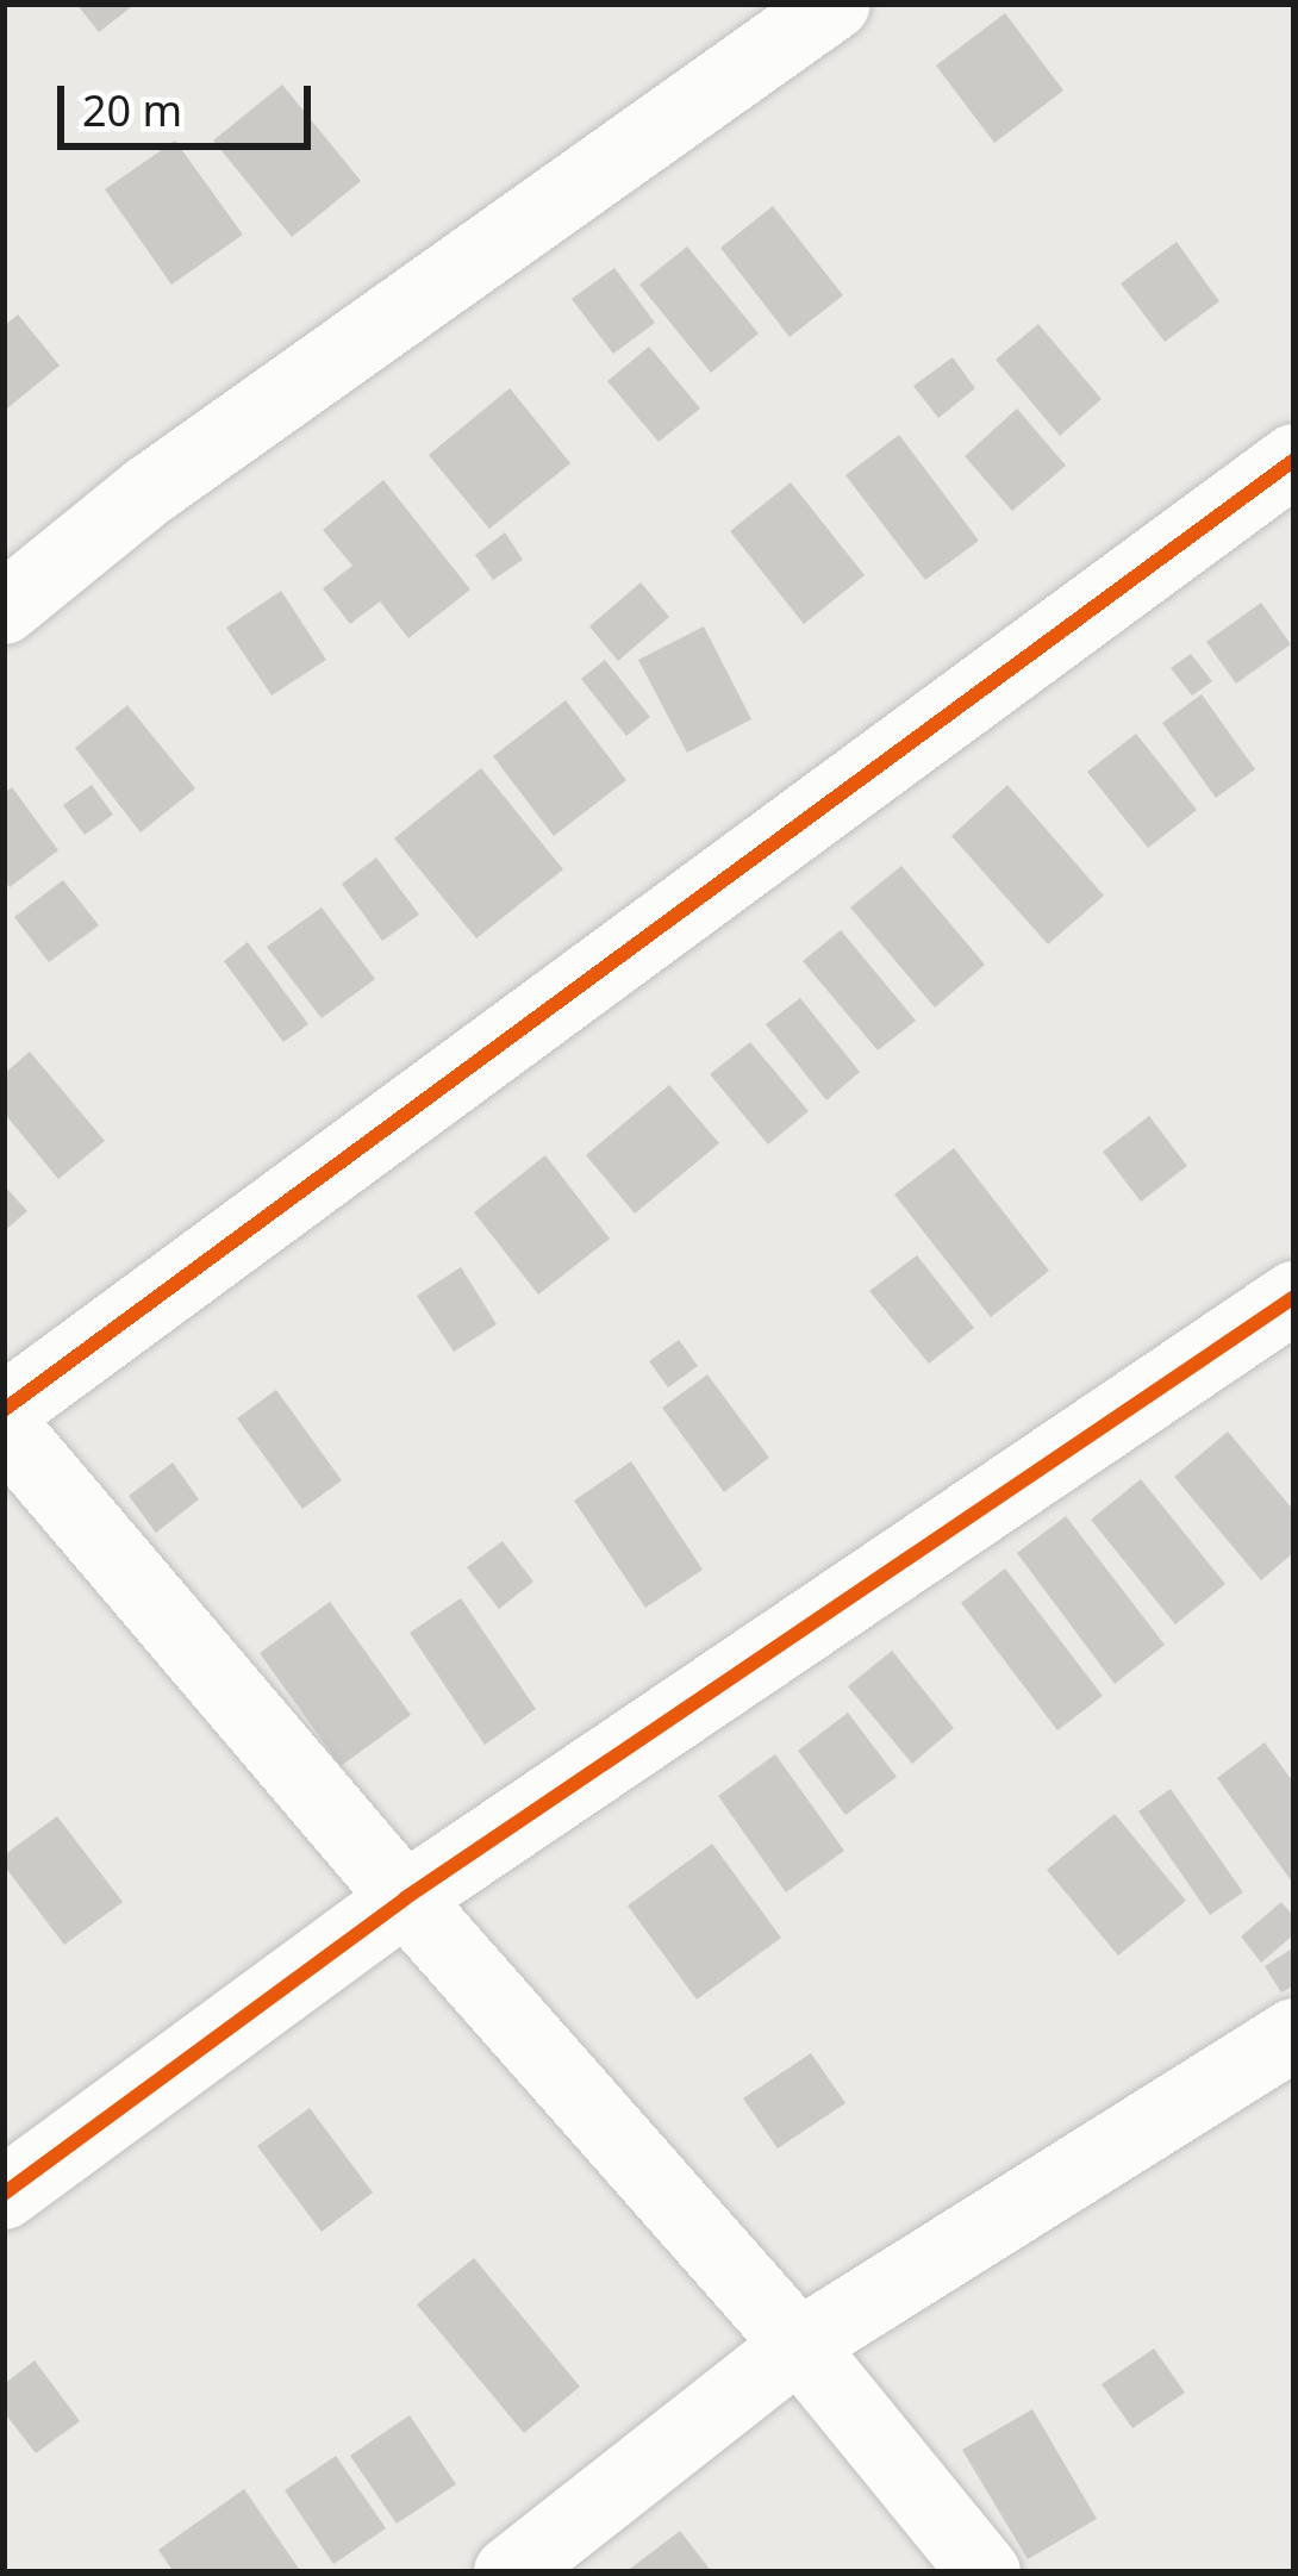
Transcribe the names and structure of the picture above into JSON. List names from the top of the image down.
{
  "scale_bar": "20 m"
}
